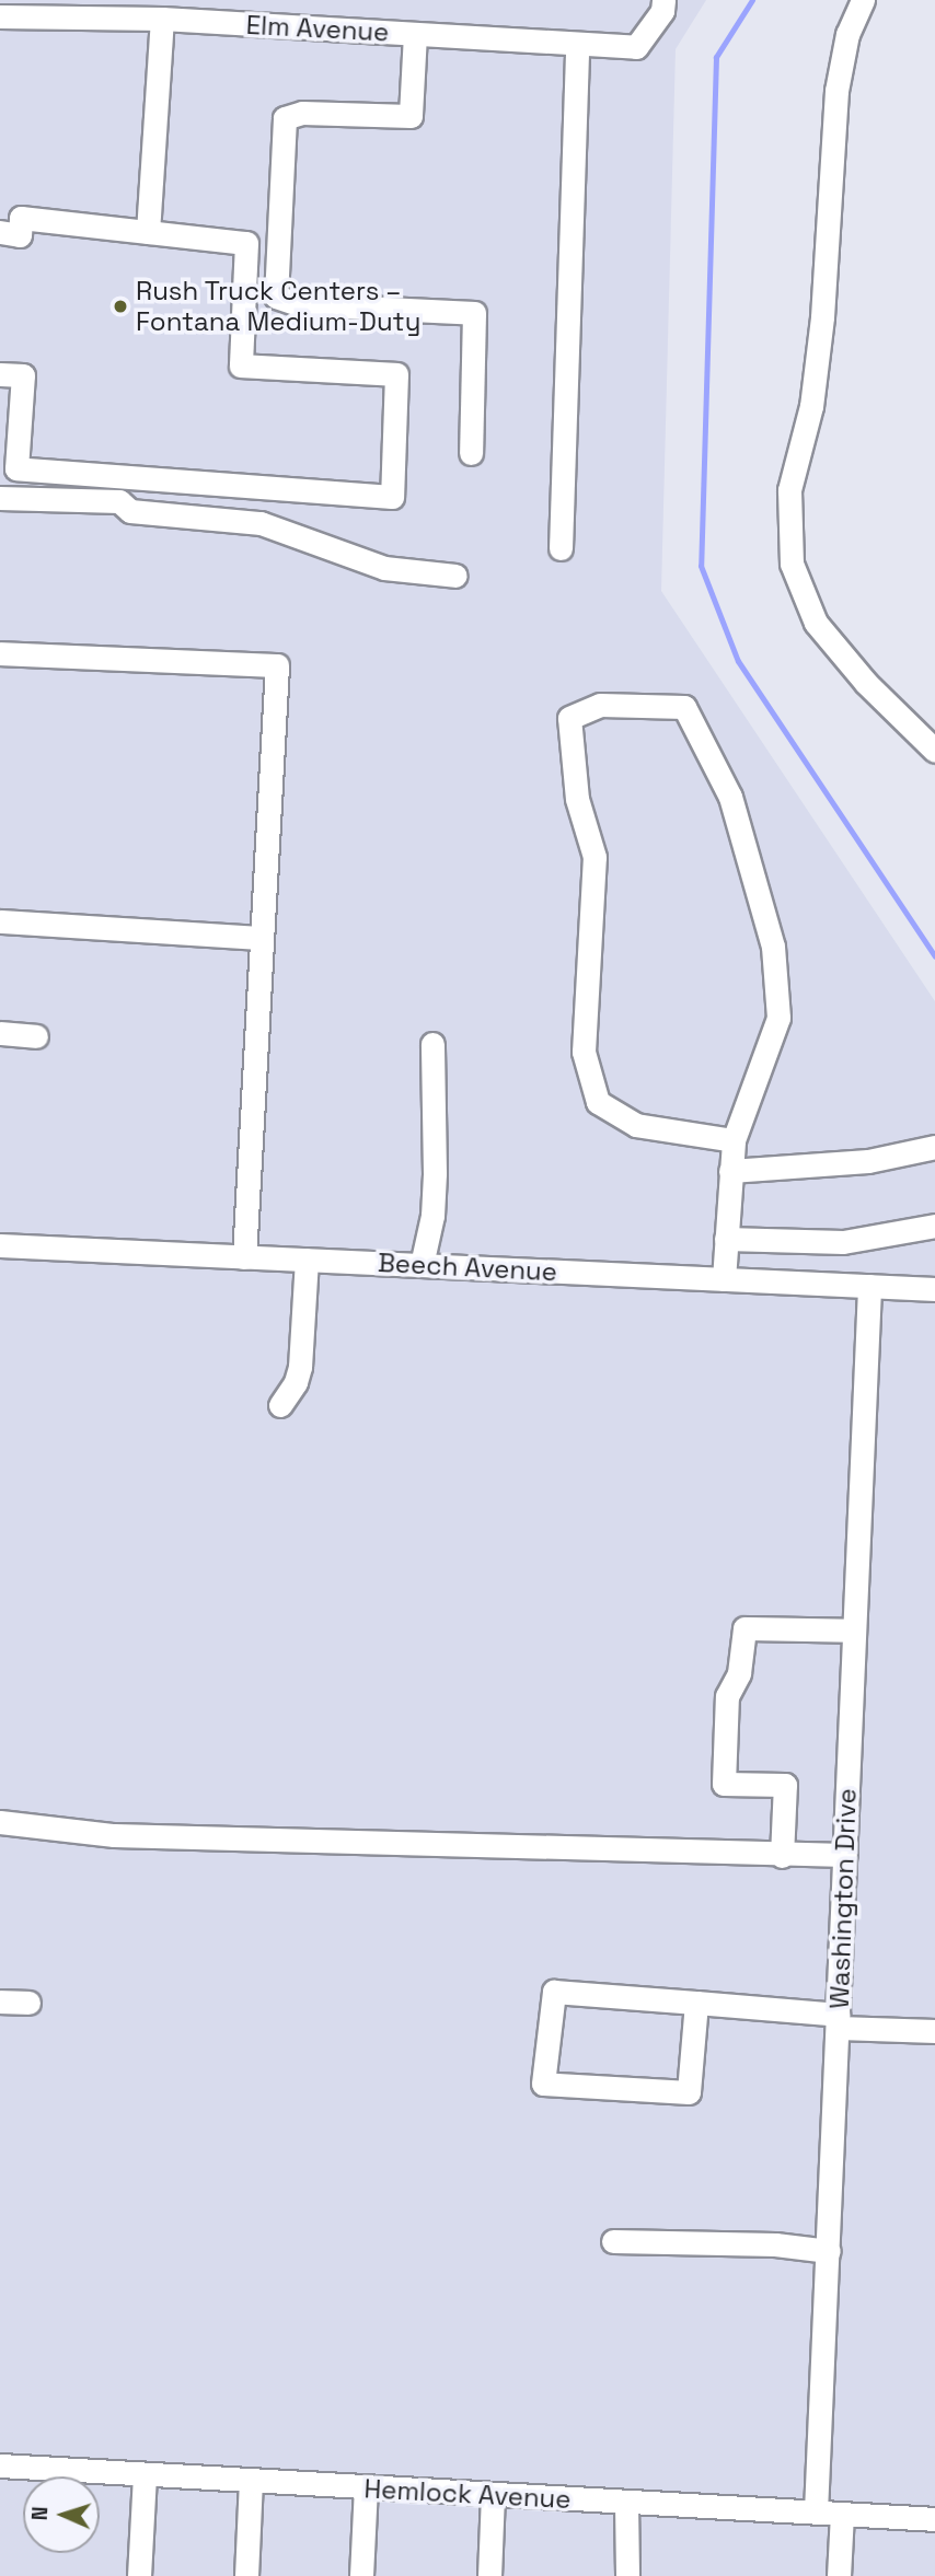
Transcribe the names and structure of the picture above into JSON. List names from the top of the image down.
{
  "streets": {
    "street": [
      "Elm Avenue",
      "Beech Avenue",
      "Washington Drive",
      "Hemlock Avenue"
    ]
  },
  "crossings": [
    ["Beech Avenue", "Washington Drive"],
    ["Washington Drive", "Hemlock Avenue"]
  ],
  "places": ["Rush Truck Centers – Fontana Medium-Duty"],
  "north": "left"
}
